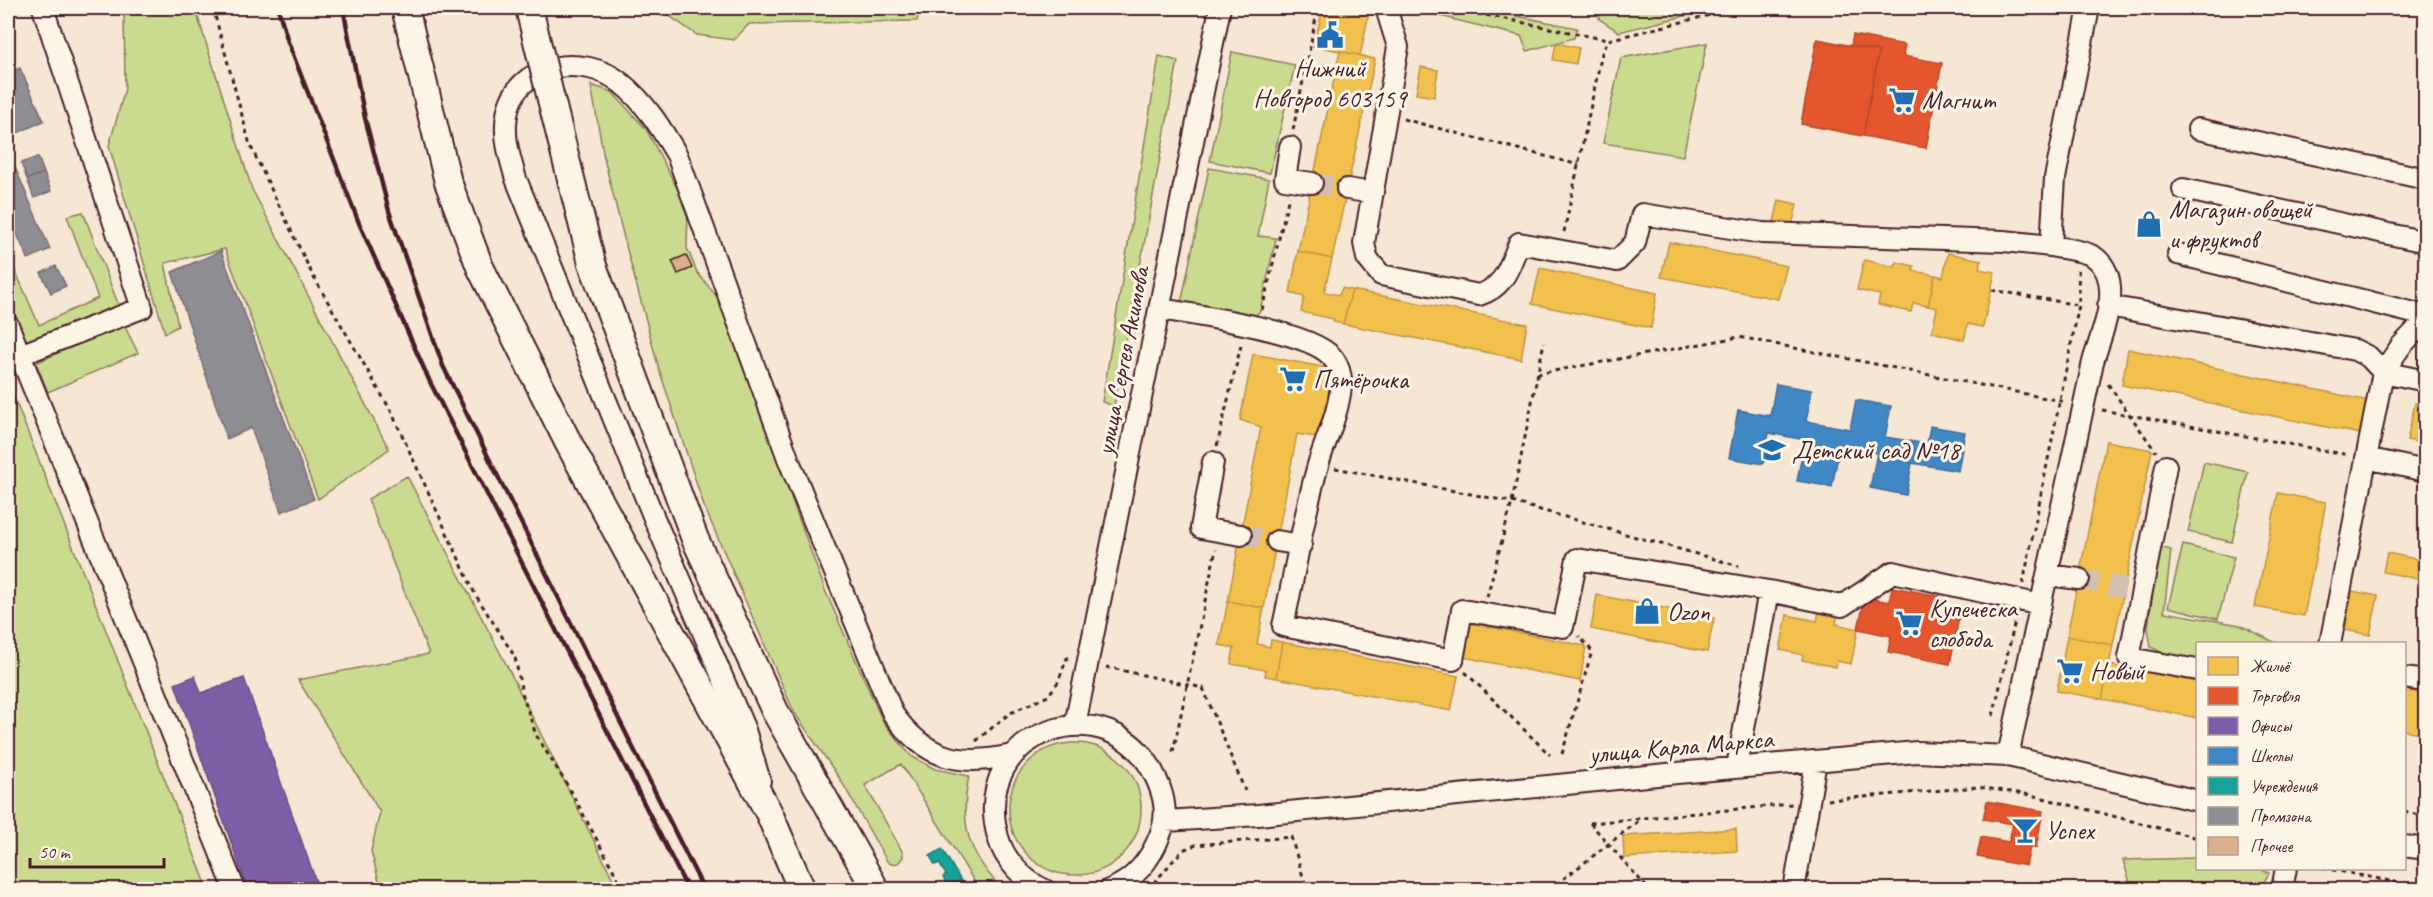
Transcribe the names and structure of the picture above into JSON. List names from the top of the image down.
{
  "streets": {
    "street": ["улица Сергея Акимова", "улица Карла Маркса"]
  },
  "places": {
    "public building": ["Нижний Новгород 603159"],
    "supermarket": [
      "Магнит",
      "Пятёрочка",
      "Купеческа слобода",
      "Новый"
    ],
    "shop": ["Магазин овощей и фруктов", "Ozon"],
    "school or university": ["Детский сад №18"],
    "bar": ["Успех"]
  },
  "legend": [
    "Жильё",
    "Торговля",
    "Офисы",
    "Школы",
    "Учреждения",
    "Промзона",
    "Прочее"
  ],
  "scale_bar": "50 m"
}
